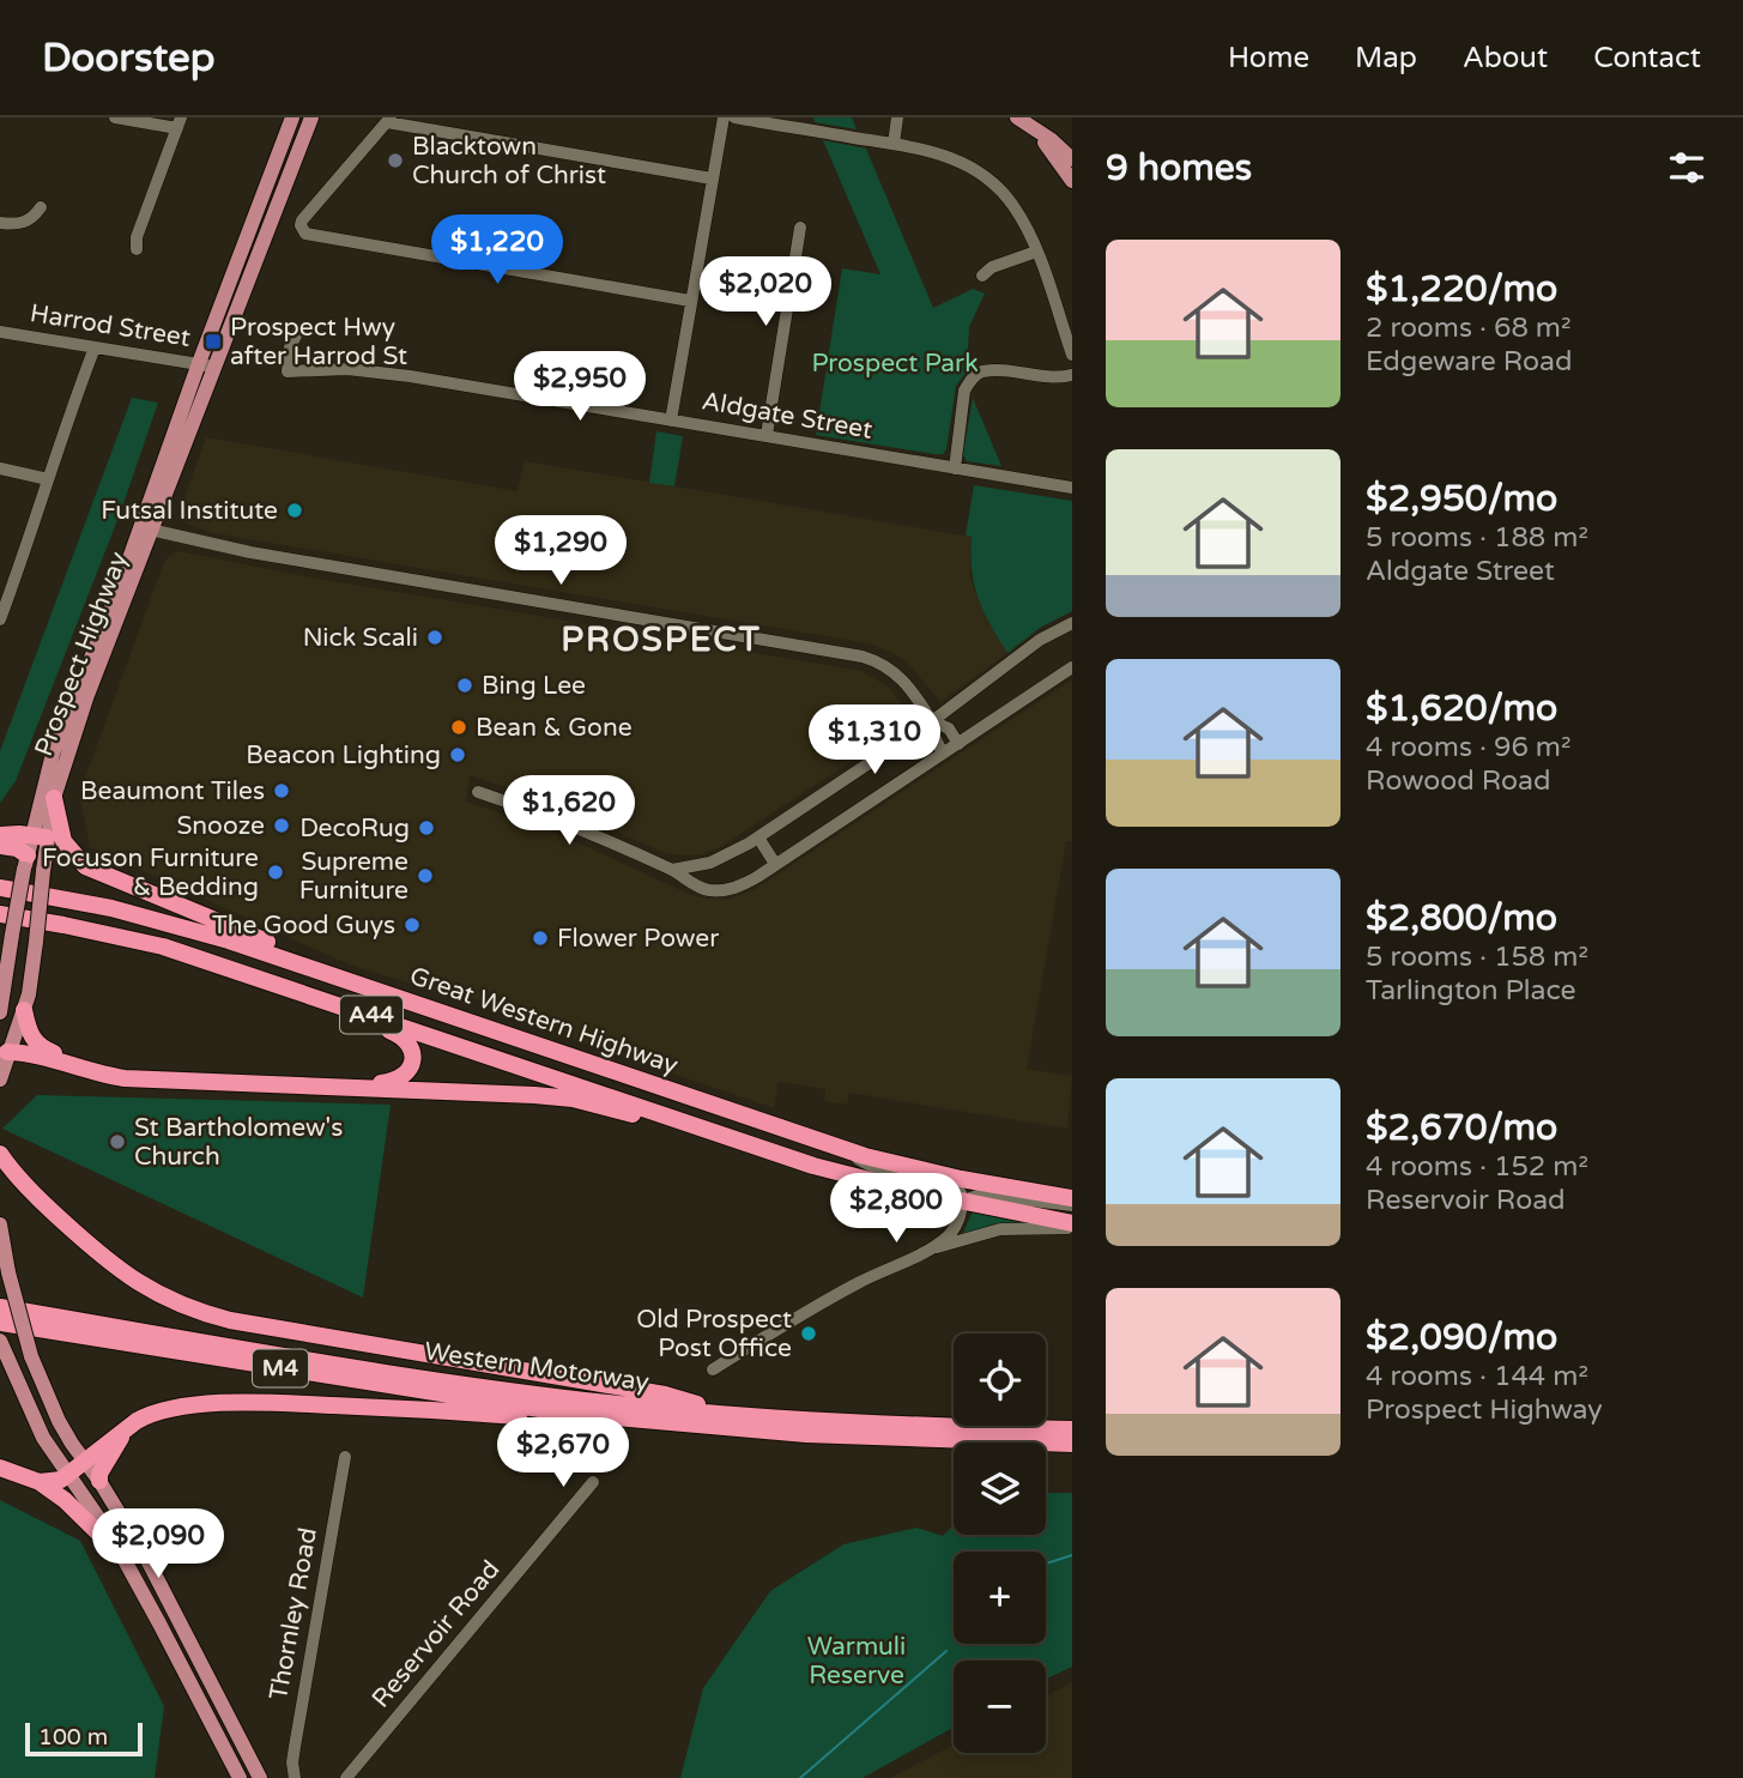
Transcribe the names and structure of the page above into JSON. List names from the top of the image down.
{
  "streets": {
    "highway": [
      "A44",
      "Great Western Highway",
      "Western Motorway",
      "M4"
    ],
    "main road": ["Prospect Highway"],
    "street": [
      "Harrod Street",
      "Aldgate Street",
      "Thornley Road",
      "Reservoir Road"
    ]
  },
  "crossings": [
    ["Harrod Street", "Prospect Highway"]
  ],
  "districts": ["PROSPECT"],
  "parks": ["Prospect Park", "Warmuli Reserve"],
  "places": {
    "other": [
      "Blacktown Church of Christ",
      "Futsal Institute",
      "Nick Scali",
      "Bing Lee",
      "Bean & Gone",
      "Beacon Lighting",
      "Beaumont Tiles",
      "Snooze",
      "DecoRug",
      "Focuson Furniture & Bedding",
      "Supreme Furniture",
      "The Good Guys",
      "Flower Power",
      "St Bartholomew's Church",
      "Old Prospect Post Office"
    ],
    "transit": ["Prospect Hwy after Harrod St"]
  },
  "scale_bar": "100 m",
  "page": {
    "header": "Doorstep",
    "nav": [
      "Home",
      "Map",
      "About",
      "Contact"
    ],
    "heading": "9 homes",
    "price": [
      "$1,220",
      "$2,020",
      "$2,950",
      "$1,290",
      "$1,310",
      "$1,620",
      "$2,800",
      "$2,670",
      "$2,090"
    ],
    "list": [
      {
        "name": "$1,220/mo",
        "note": "2 rooms · 68 m² · Edgeware Road"
      },
      {
        "name": "$2,950/mo",
        "note": "5 rooms · 188 m² · Aldgate Street"
      },
      {
        "name": "$1,620/mo",
        "note": "4 rooms · 96 m² · Rowood Road"
      },
      {
        "name": "$2,800/mo",
        "note": "5 rooms · 158 m² · Tarlington Place"
      },
      {
        "name": "$2,670/mo",
        "note": "4 rooms · 152 m² · Reservoir Road"
      },
      {
        "name": "$2,090/mo",
        "note": "4 rooms · 144 m² · Prospect Highway"
      }
    ],
    "map_buttons": ["+", "−"],
    "scale": "100 m"
  }
}
